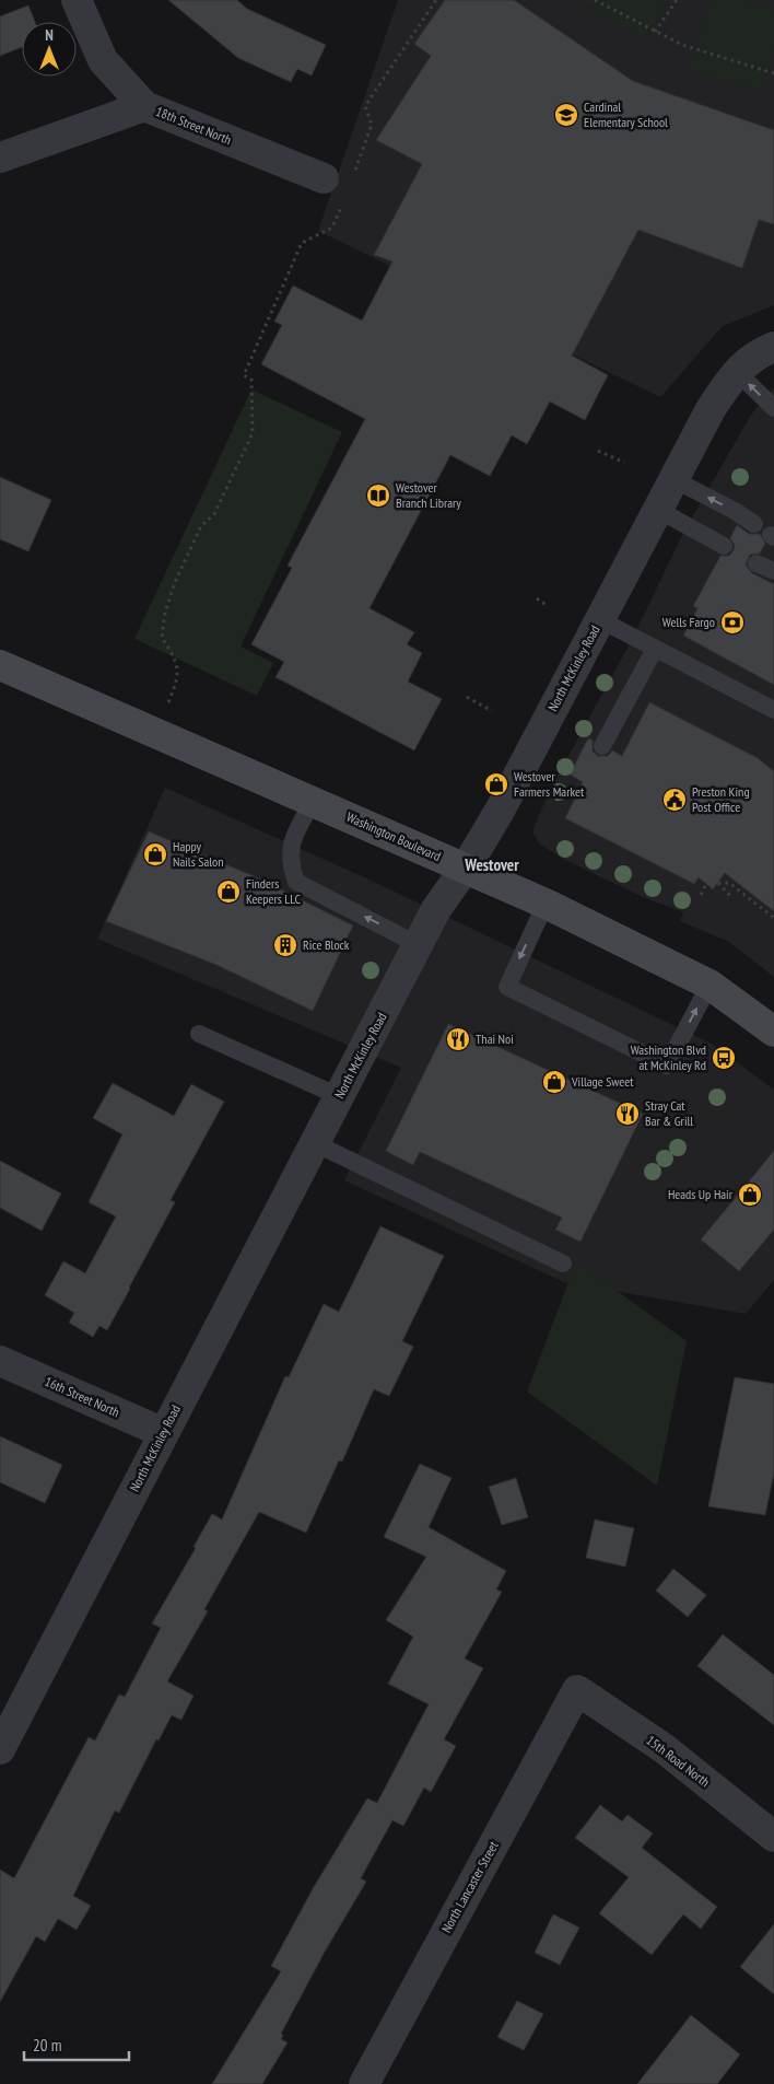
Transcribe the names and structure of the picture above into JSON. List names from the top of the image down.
{
  "streets": {
    "main road": ["Washington Boulevard"],
    "street": [
      "18th Street North",
      "North McKinley Road",
      "16th Street North",
      "15th Road North",
      "North Lancaster Street"
    ]
  },
  "crossings": [
    ["North McKinley Road", "Washington Boulevard"],
    ["North McKinley Road", "16th Street North"],
    ["15th Road North", "North Lancaster Street"]
  ],
  "districts": ["Westover"],
  "places": {
    "school or university": ["Cardinal Elementary School"],
    "library": ["Westover Branch Library"],
    "bank": ["Wells Fargo"],
    "shop": [
      "Westover Farmers Market",
      "Happy Nails Salon",
      "Finders Keepers LLC",
      "Village Sweet",
      "Heads Up Hair"
    ],
    "public building": ["Preston King Post Office"],
    "building": ["Rice Block"],
    "restaurant": ["Thai Noi", "Stray Cat Bar & Grill"],
    "bus stop": ["Washington Blvd at McKinley Rd"]
  },
  "scale_bar": "20 m",
  "north": "top"
}
